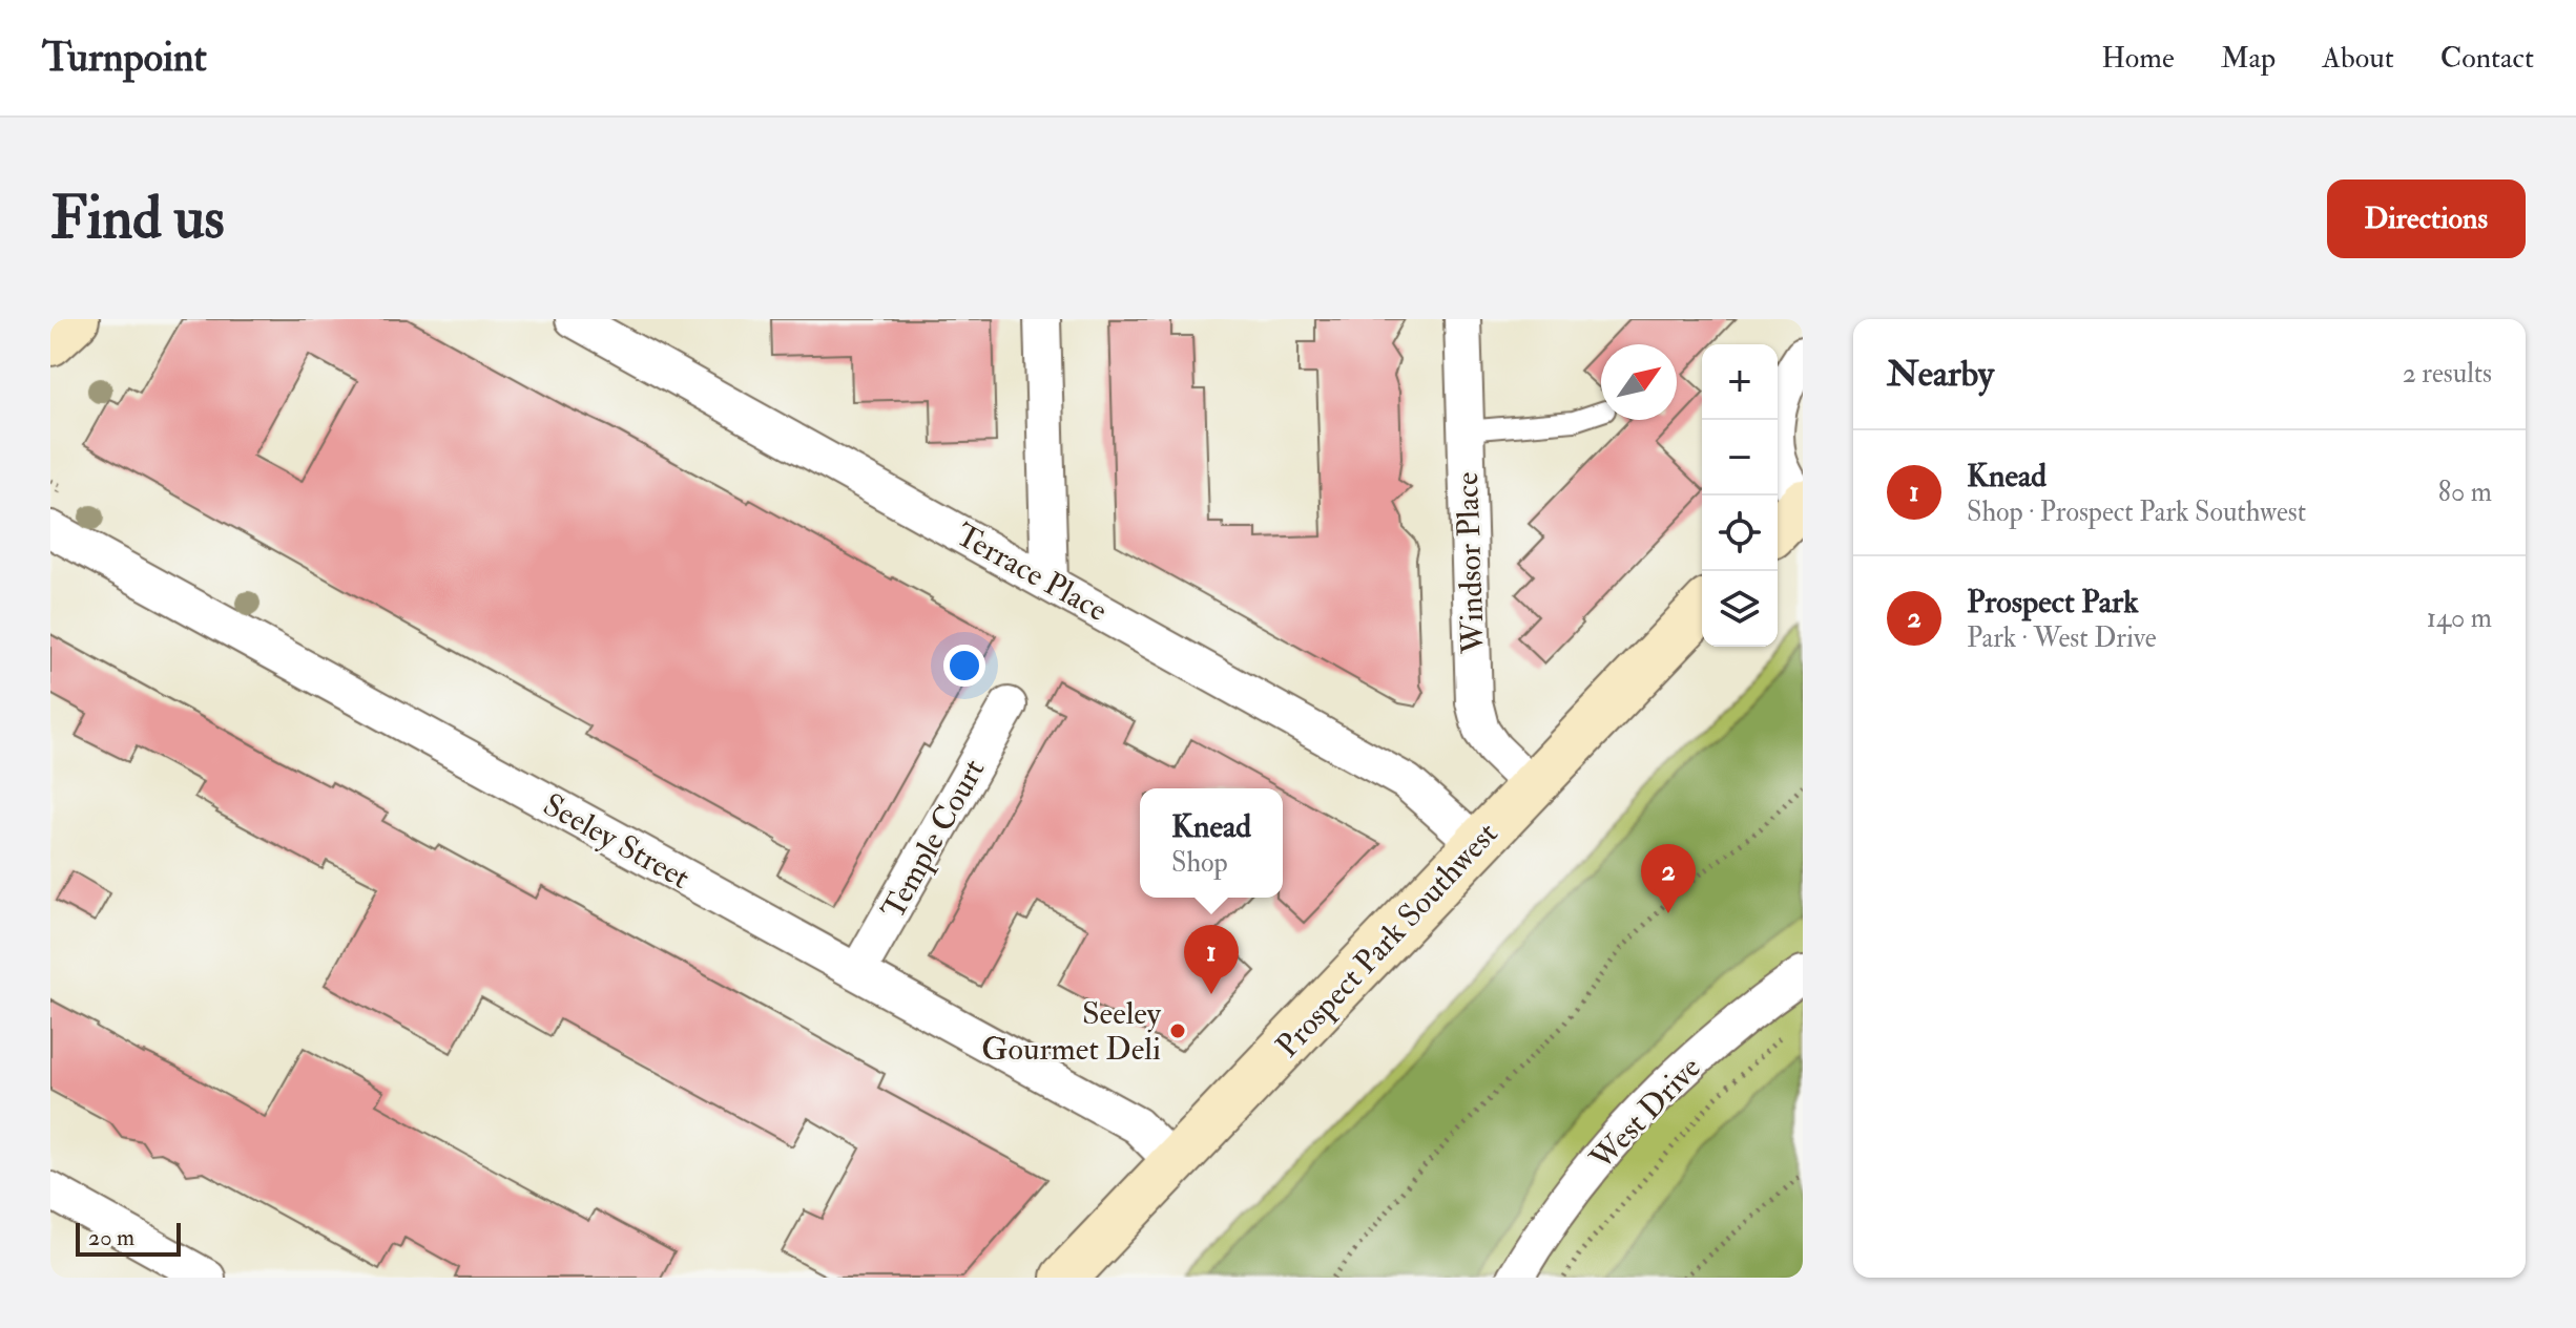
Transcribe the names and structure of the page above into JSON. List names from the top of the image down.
{
  "streets": {
    "street": [
      "Windsor Place",
      "Terrace Place",
      "Temple Court",
      "Seeley Street",
      "Prospect Park Southwest",
      "West Drive"
    ]
  },
  "crossings": [
    ["Windsor Place", "Prospect Park Southwest"],
    ["Terrace Place", "Prospect Park Southwest"],
    ["Temple Court", "Seeley Street"],
    ["Seeley Street", "Prospect Park Southwest"]
  ],
  "places": ["Seeley Gourmet Deli"],
  "scale_bar": "20 m",
  "north": "top right",
  "page": {
    "header": "Turnpoint",
    "nav": [
      "Home",
      "Map",
      "About",
      "Contact"
    ],
    "buttons": "Directions",
    "title": "Find us",
    "heading": ["Nearby", "2 results"],
    "map_buttons": ["+", "−"],
    "list": [
      {
        "mark": "1",
        "name": "Knead",
        "note": "Shop · Prospect Park Southwest",
        "value": "80 m"
      },
      {
        "mark": "2",
        "name": "Prospect Park",
        "note": "Park · West Drive",
        "value": "140 m"
      }
    ],
    "popup": ["Knead", "Shop"],
    "pins": ["2", "1"],
    "scale": "20 m"
  }
}
